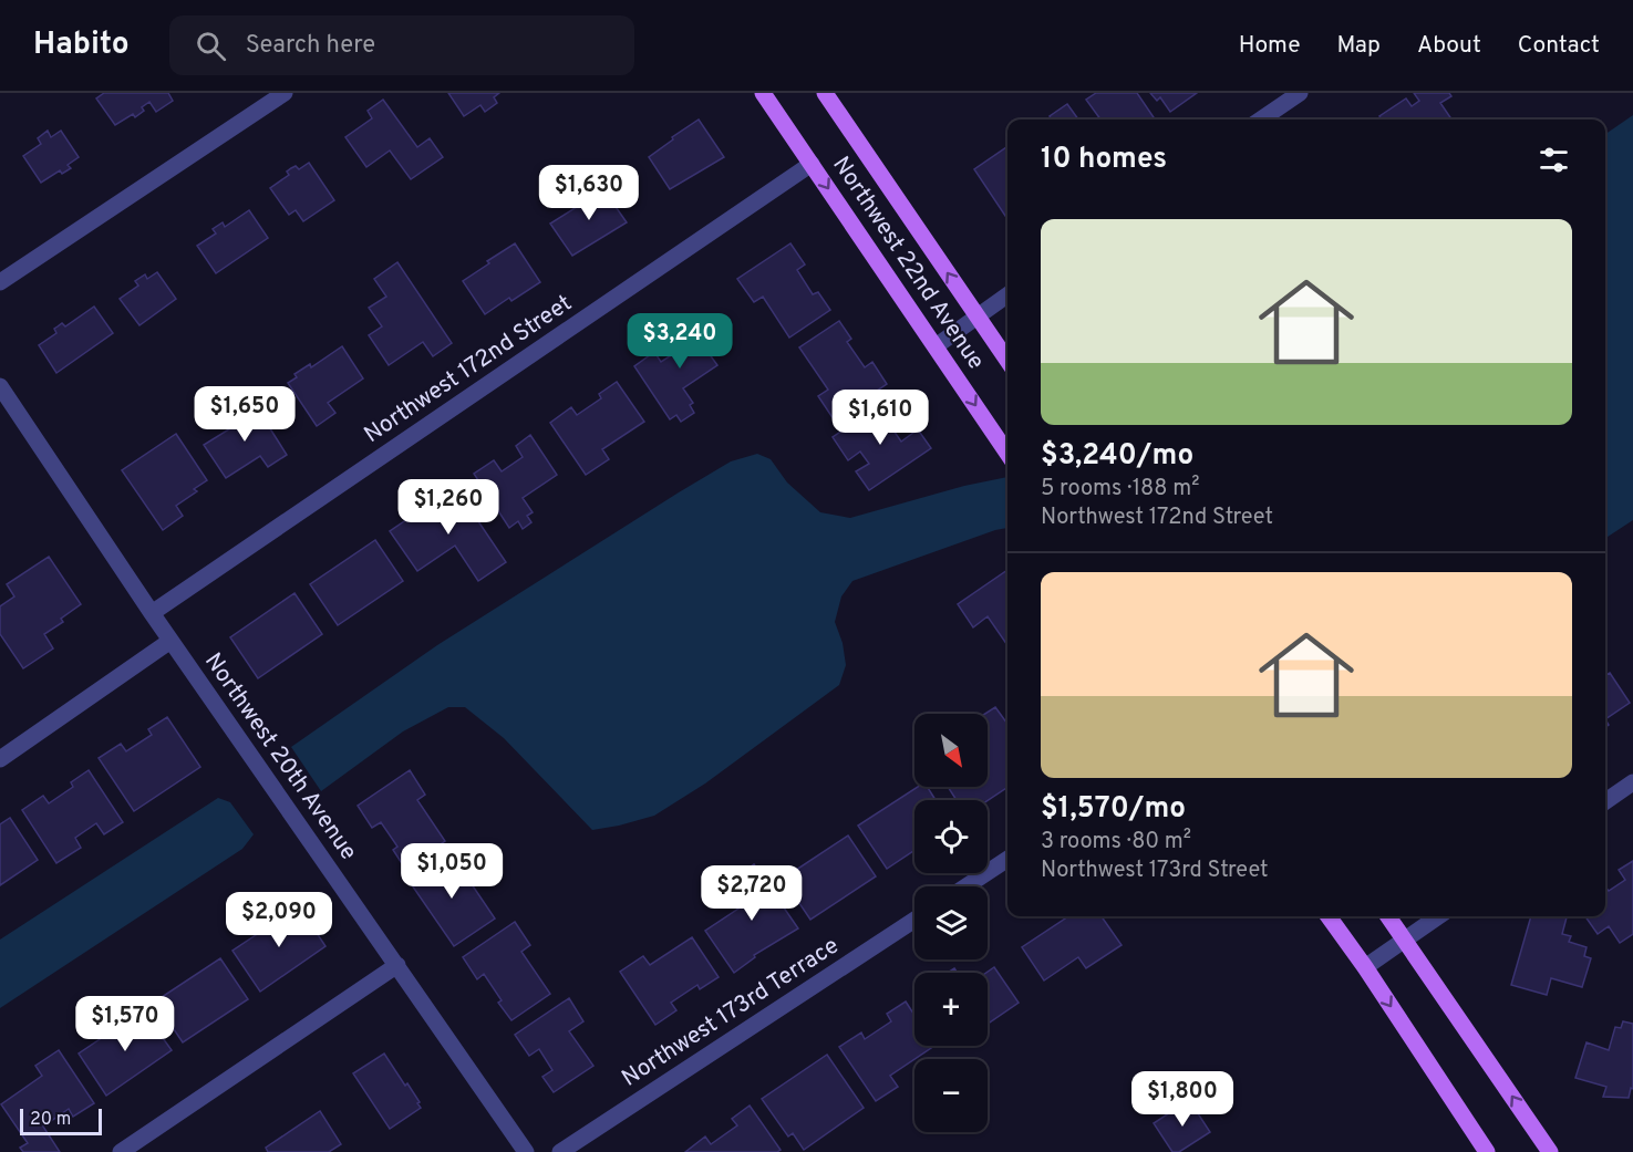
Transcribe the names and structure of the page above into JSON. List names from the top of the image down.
{
  "streets": {
    "main road": ["Northwest 22nd Avenue"],
    "street": ["Northwest 172nd Street", "Northwest 20th Avenue", "Northwest 173rd Terrace"]
  },
  "crossings": [
    ["Northwest 22nd Avenue", "Northwest 172nd Street"],
    ["Northwest 172nd Street", "Northwest 20th Avenue"]
  ],
  "scale_bar": "20 m",
  "north": "bottom right",
  "page": {
    "header": "Habito",
    "search": "Search here",
    "nav": [
      "Home",
      "Map",
      "About",
      "Contact"
    ],
    "heading": "10 homes",
    "price": [
      "$1,630",
      "$3,240",
      "$1,650",
      "$1,610",
      "$1,260",
      "$1,050",
      "$2,720",
      "$2,090",
      "$1,570",
      "$1,800"
    ],
    "list": [
      {
        "name": "$3,240/mo",
        "note": "5 rooms · 188 m² · Northwest 172nd Street"
      },
      {
        "name": "$1,570/mo",
        "note": "3 rooms · 80 m² · Northwest 173rd Street"
      }
    ],
    "map_buttons": ["+", "−"],
    "scale": "20 m"
  }
}
